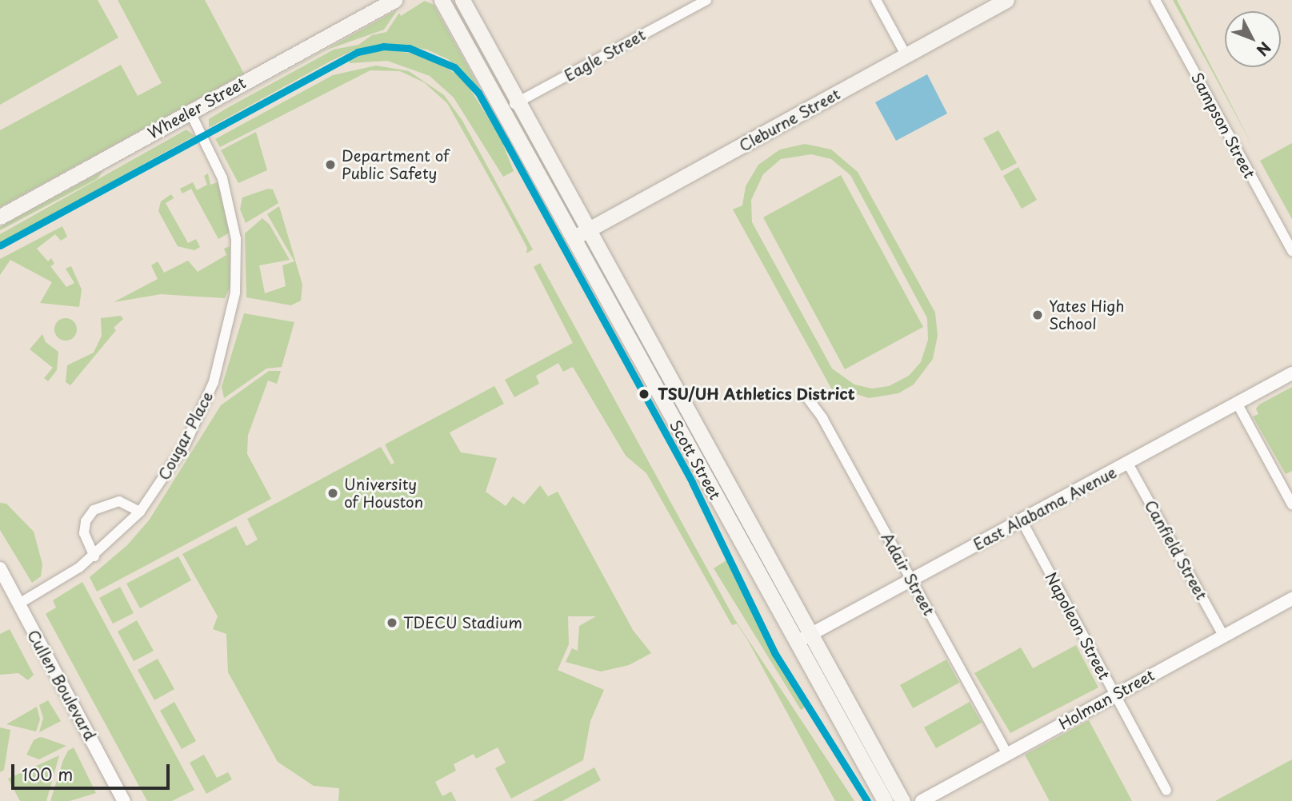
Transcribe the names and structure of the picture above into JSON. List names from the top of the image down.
{
  "streets": {
    "main road": ["Wheeler Street", "Cleburne Street", "Scott Street"],
    "street": [
      "Eagle Street",
      "Sampson Street",
      "Cougar Place",
      "East Alabama Avenue",
      "Canfield Street",
      "Adair Street",
      "Napoleon Street",
      "Cullen Boulevard",
      "Holman Street"
    ]
  },
  "crossings": [
    ["Eagle Street", "Scott Street"],
    ["Wheeler Street", "Cougar Place"],
    ["Cleburne Street", "Scott Street"],
    ["Cougar Place", "Cullen Boulevard"],
    ["Scott Street", "East Alabama Avenue"],
    ["East Alabama Avenue", "Canfield Street"],
    ["East Alabama Avenue", "Adair Street"],
    ["East Alabama Avenue", "Napoleon Street"],
    ["Canfield Street", "Holman Street"],
    ["Adair Street", "Holman Street"],
    ["Napoleon Street", "Holman Street"]
  ],
  "places": [
    "Department of Public Safety",
    "Yates High School",
    "TSU/UH Athletics District",
    "University of Houston",
    "TDECU Stadium"
  ],
  "scale_bar": "100 m",
  "north": "bottom right"
}
